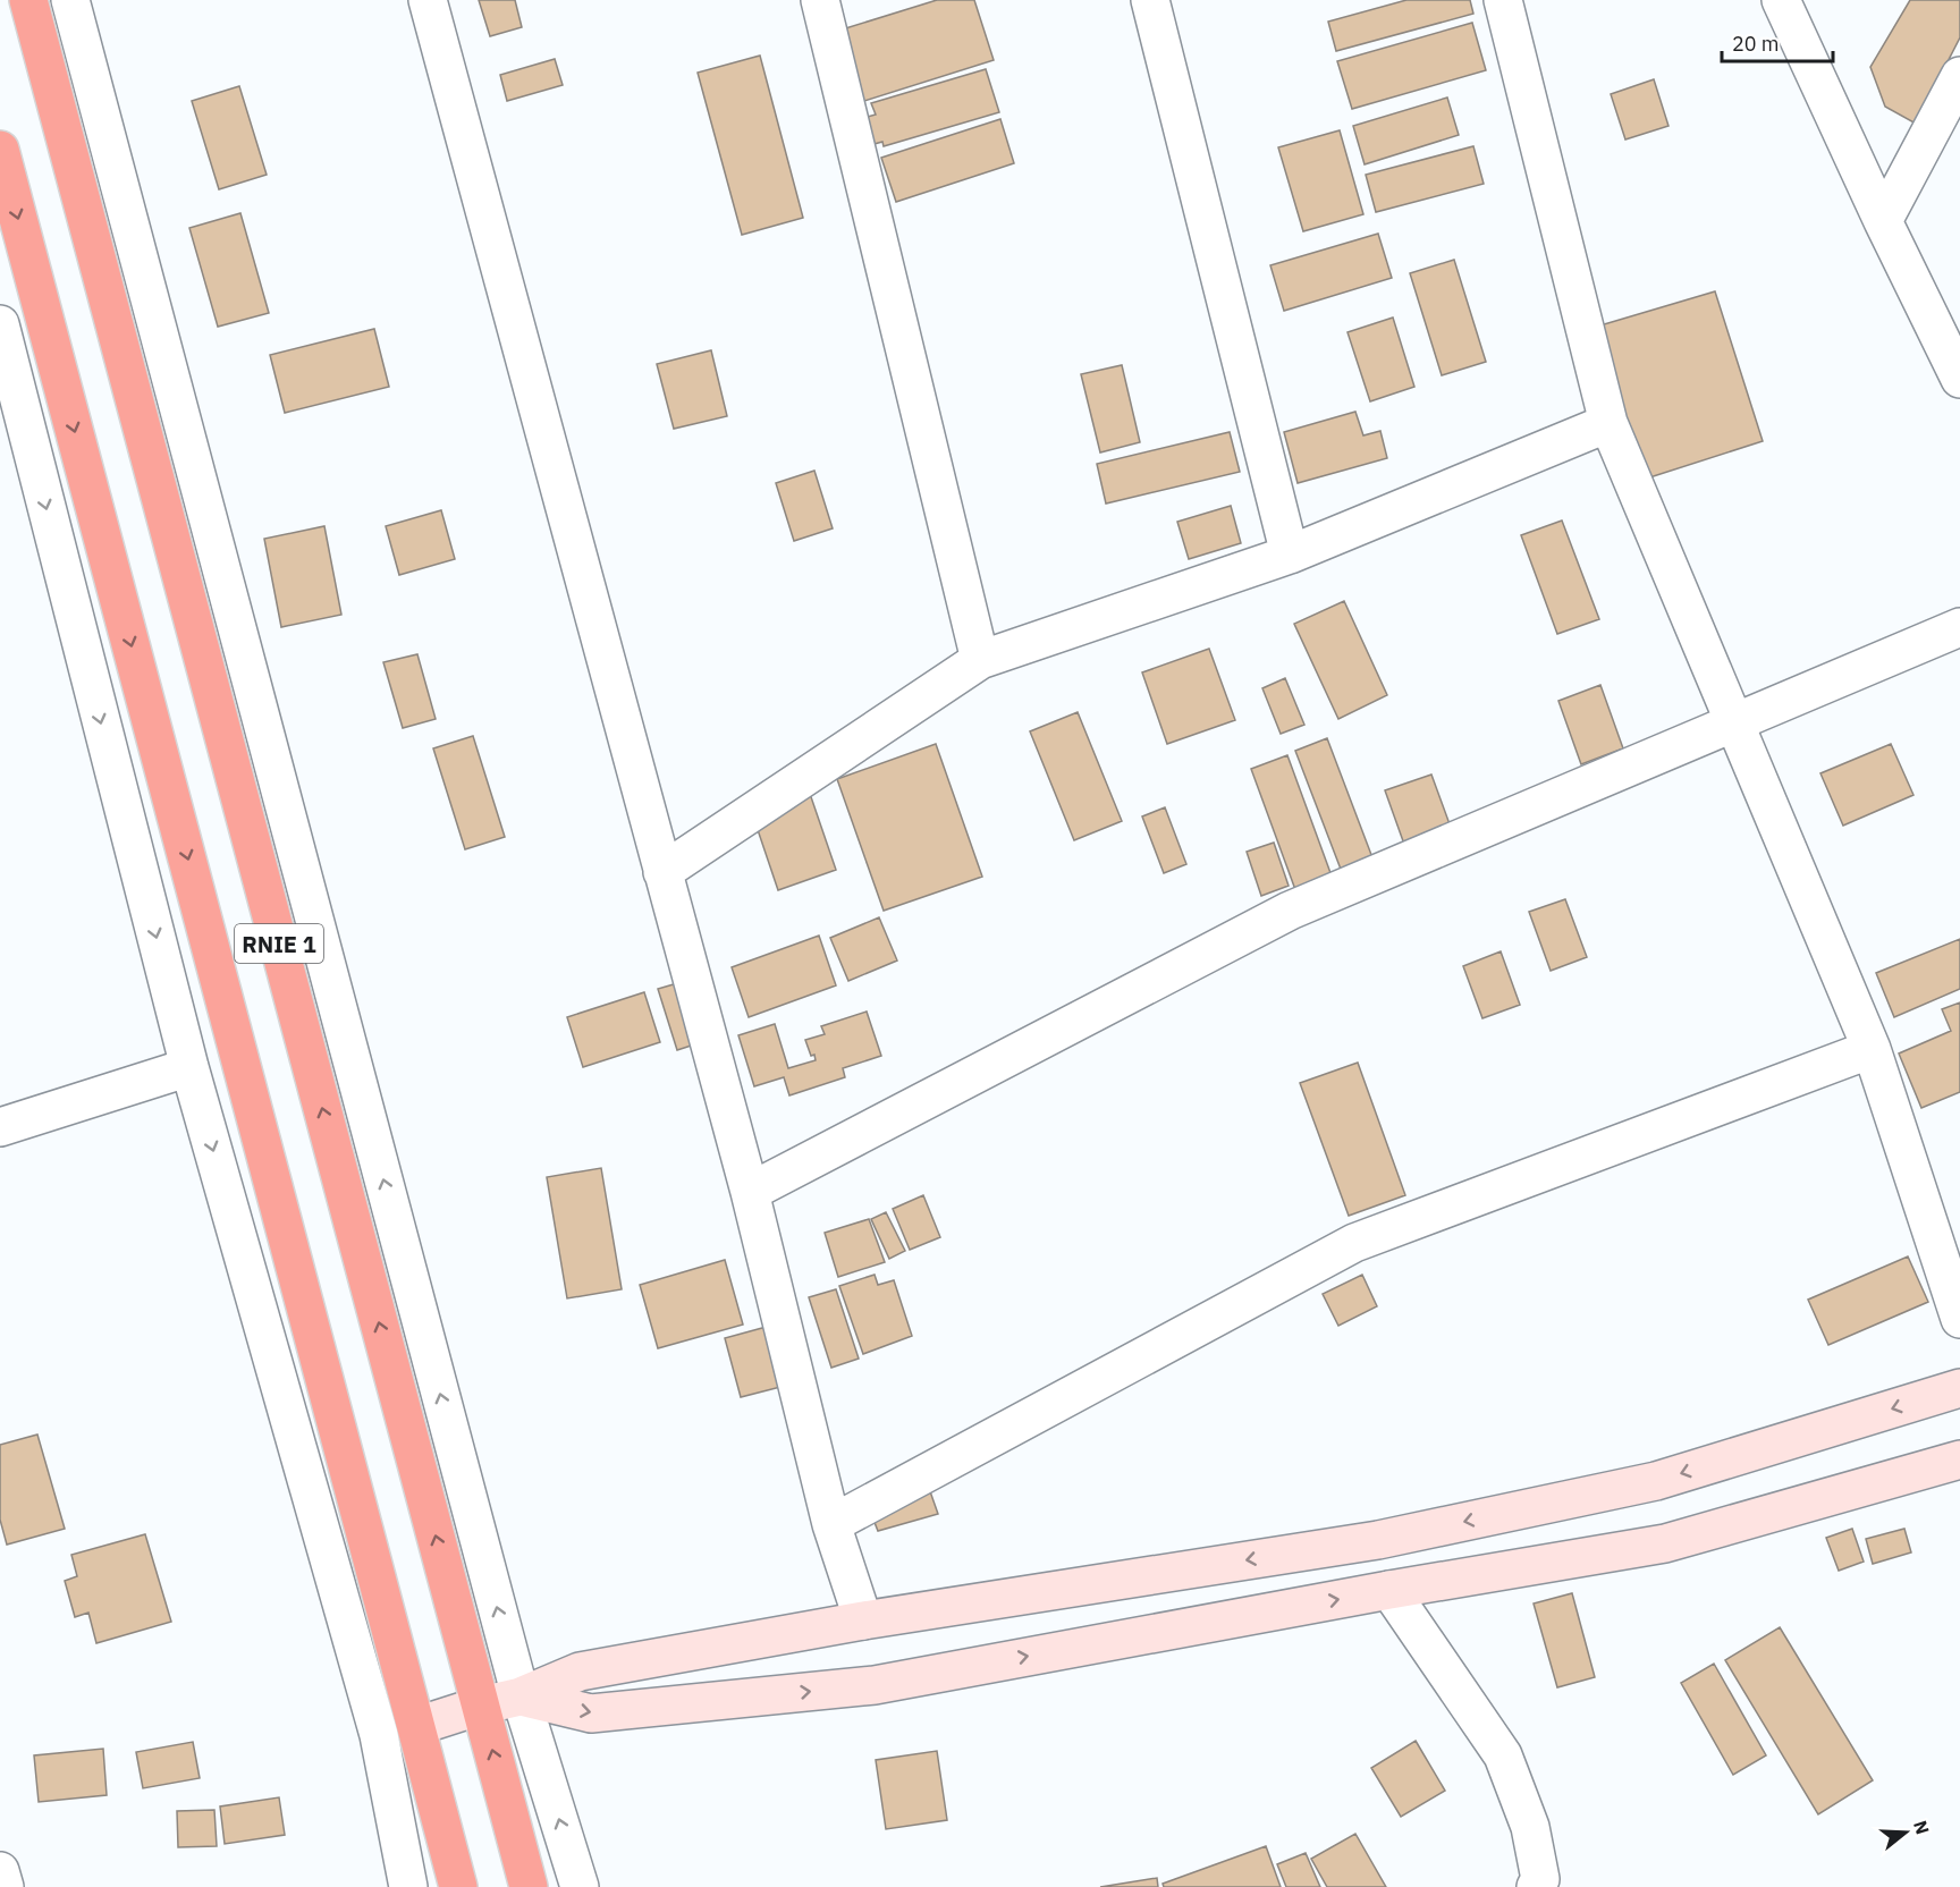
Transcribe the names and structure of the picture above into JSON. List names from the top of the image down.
{
  "streets": {
    "highway": ["RNIE 1"]
  },
  "scale_bar": "20 m",
  "north": "right"
}
